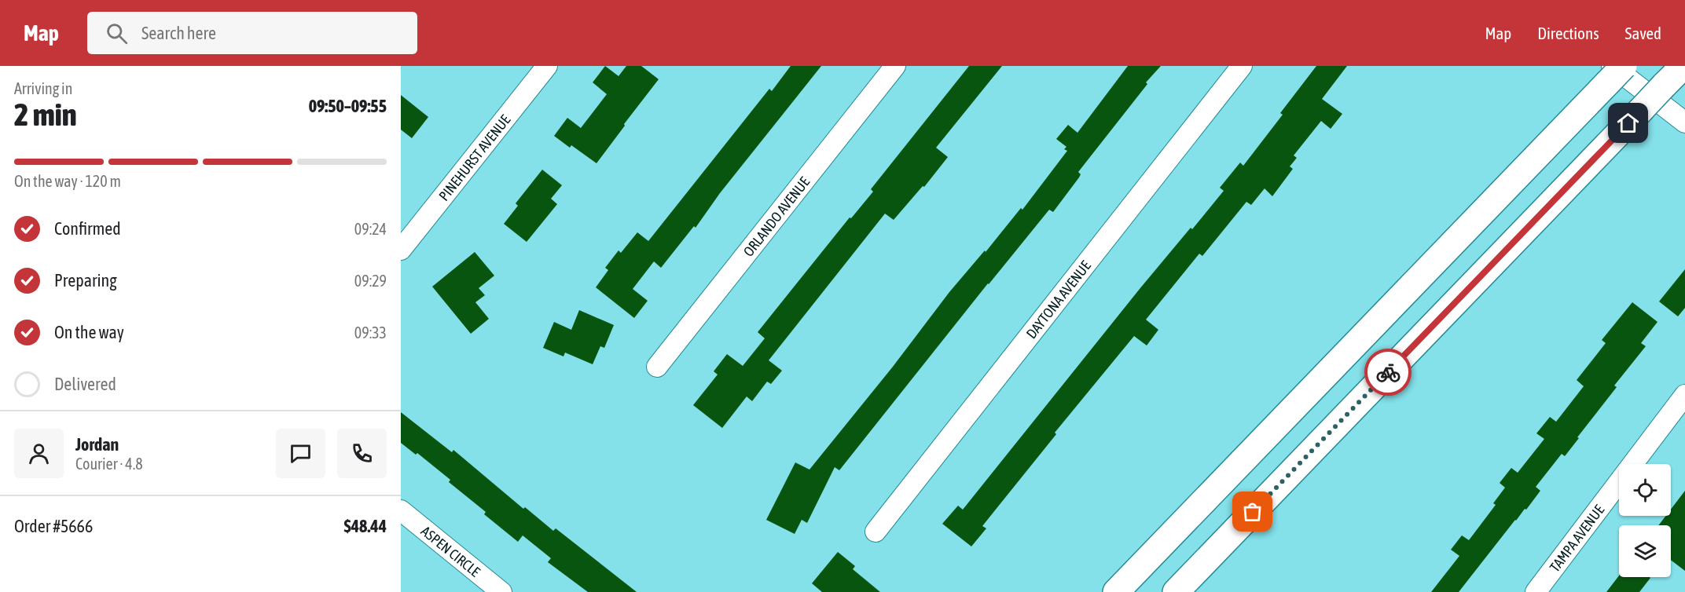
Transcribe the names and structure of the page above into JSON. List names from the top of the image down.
{
  "streets": {
    "street": [
      "PINEHURST AVENUE",
      "ORLANDO AVENUE",
      "DAYTONA AVENUE",
      "TAMPA AVENUE",
      "ASPEN CIRCLE"
    ]
  },
  "page": {
    "header": "Map",
    "search": "Search here",
    "nav": ["Map", "Directions", "Saved"],
    "heading": ["2 min", "Arriving in", "09:50–09:55"],
    "panel": [
      "Jordan",
      "Courier · 4.8",
      "Order #5666",
      "$48.44"
    ],
    "bar": "On the way · 120 m",
    "list": [
      ["Confirmed", "09:24"],
      ["Preparing", "09:29"],
      ["On the way", "09:33"],
      "Delivered"
    ]
  }
}
